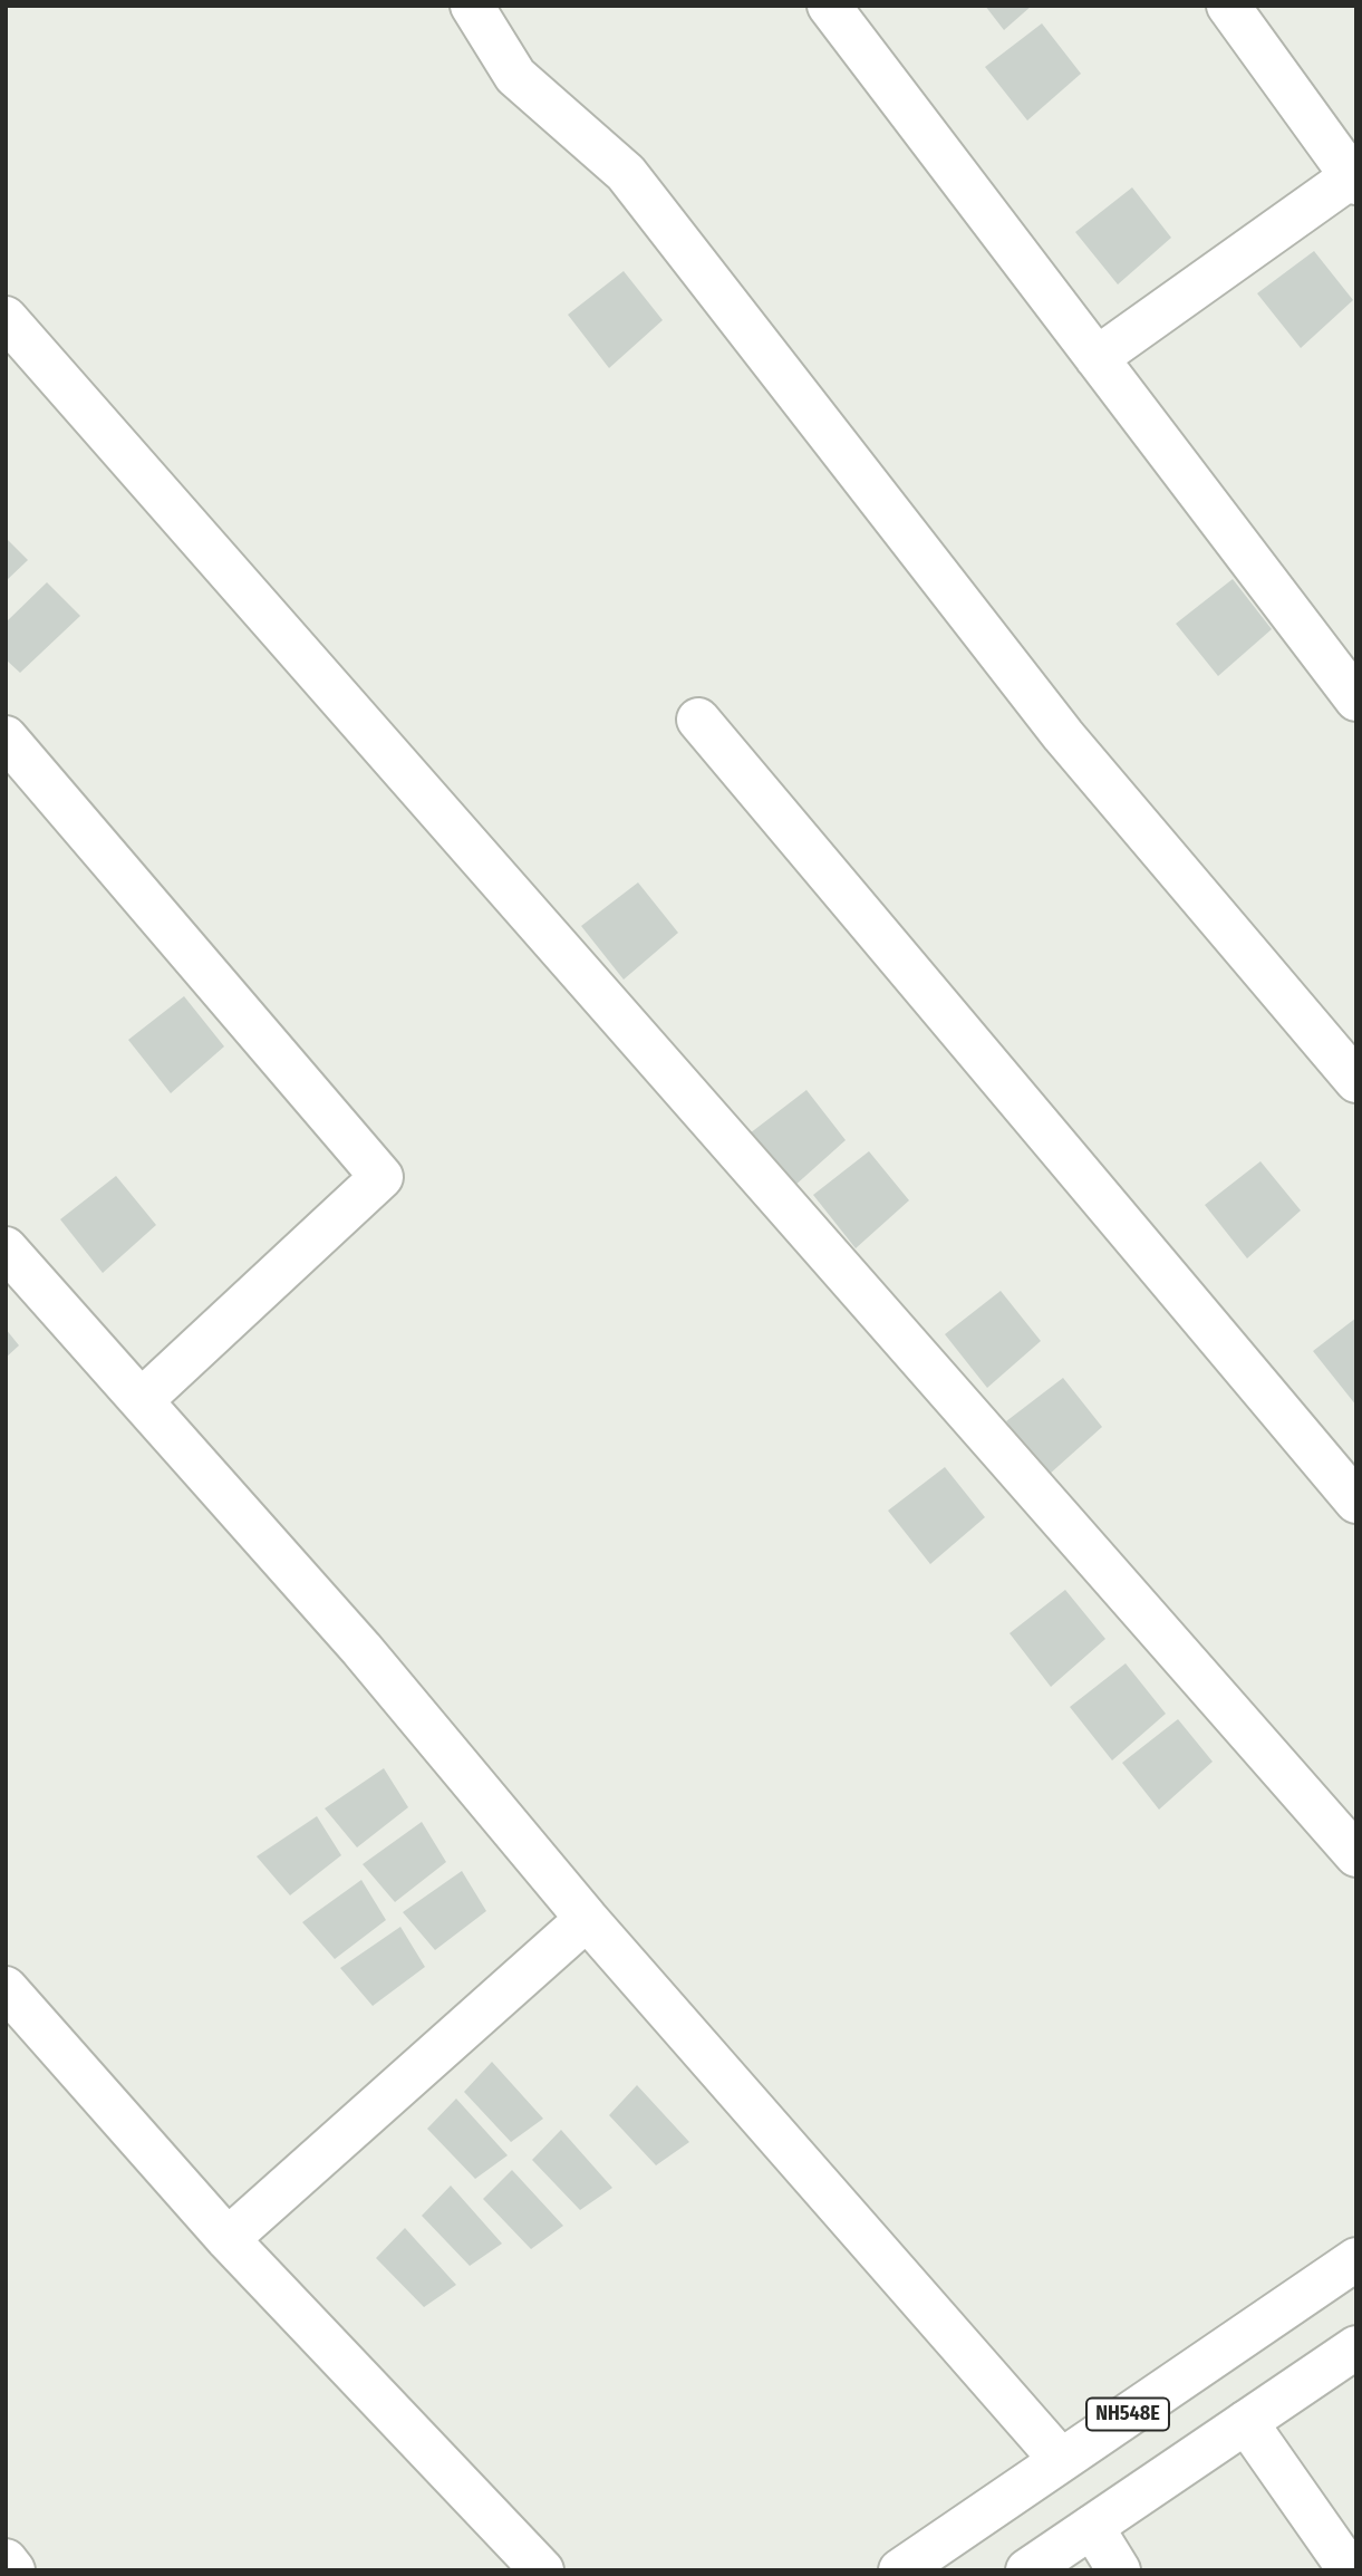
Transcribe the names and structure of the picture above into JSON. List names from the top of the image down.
{
  "streets": {
    "main road": ["NH548E"]
  }
}
